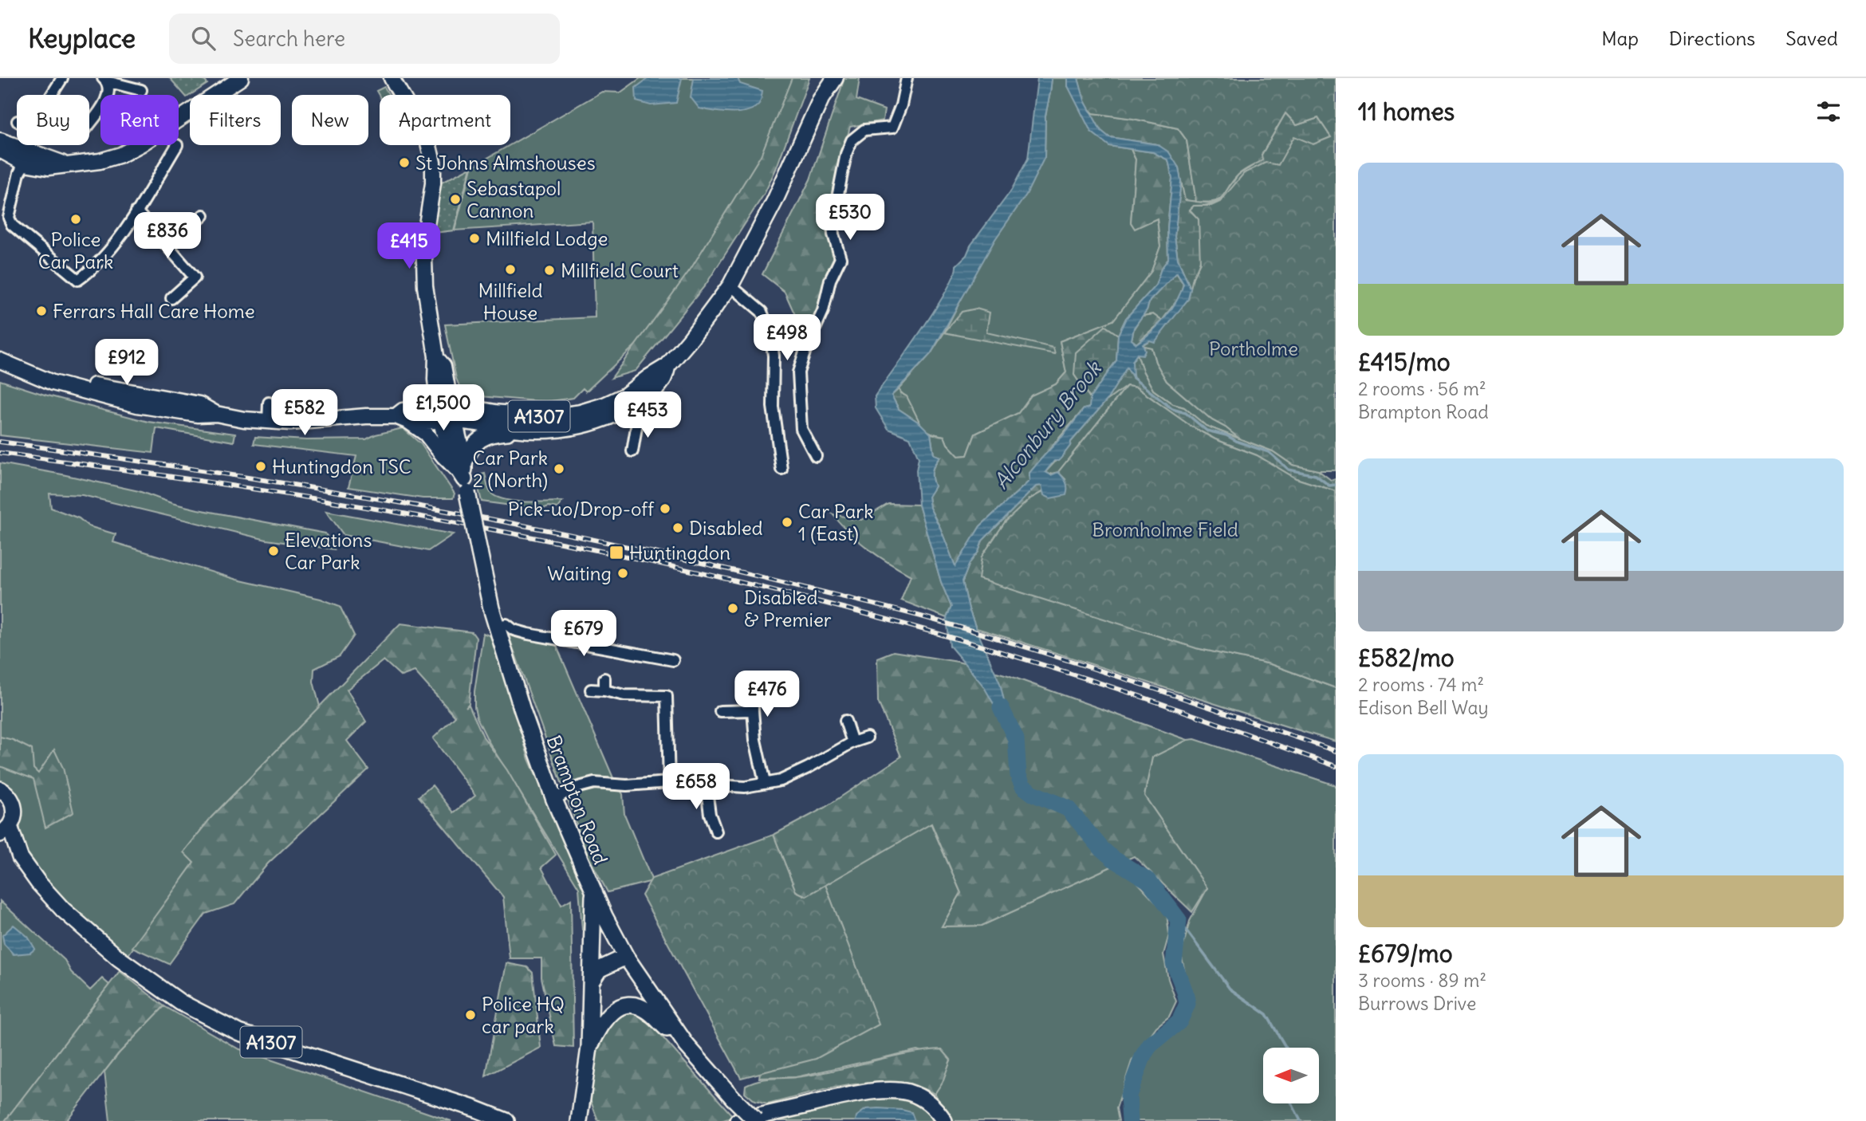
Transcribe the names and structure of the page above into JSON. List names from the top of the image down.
{
  "streets": {
    "main road": ["A1307", "Brampton Road"]
  },
  "crossings": [
    ["A1307", "Brampton Road"]
  ],
  "water": ["Alconbury Brook"],
  "parks": ["Portholme", "Bromholme Field"],
  "places": {
    "other": [
      "St Johns Almshouses",
      "Sebastapol Cannon",
      "Police Car Park",
      "Millfield Lodge",
      "Millfield House",
      "Millfield Court",
      "Ferrars Hall Care Home",
      "Huntingdon TSC",
      "Car Park 2 (North)",
      "Pick-uo/Drop-off",
      "Car Park 1 (East)",
      "Disabled",
      "Elevations Car Park",
      "Waiting",
      "Disabled & Premier",
      "Police HQ car park"
    ],
    "transit": ["Huntingdon"]
  },
  "north": "left",
  "page": {
    "header": "Keyplace",
    "search": "Search here",
    "nav": ["Map", "Directions", "Saved"],
    "heading": "11 homes",
    "chip": [
      "Buy",
      "Rent",
      "Filters",
      "New",
      "Apartment"
    ],
    "list": [
      {
        "name": "£415/mo",
        "note": "2 rooms · 56 m² · Brampton Road"
      },
      {
        "name": "£582/mo",
        "note": "2 rooms · 74 m² · Edison Bell Way"
      },
      {
        "name": "£679/mo",
        "note": "3 rooms · 89 m² · Burrows Drive"
      }
    ],
    "price": [
      "£530",
      "£836",
      "£415",
      "£498",
      "£912",
      "£1,500",
      "£582",
      "£453",
      "£679",
      "£476",
      "£658"
    ]
  }
}
